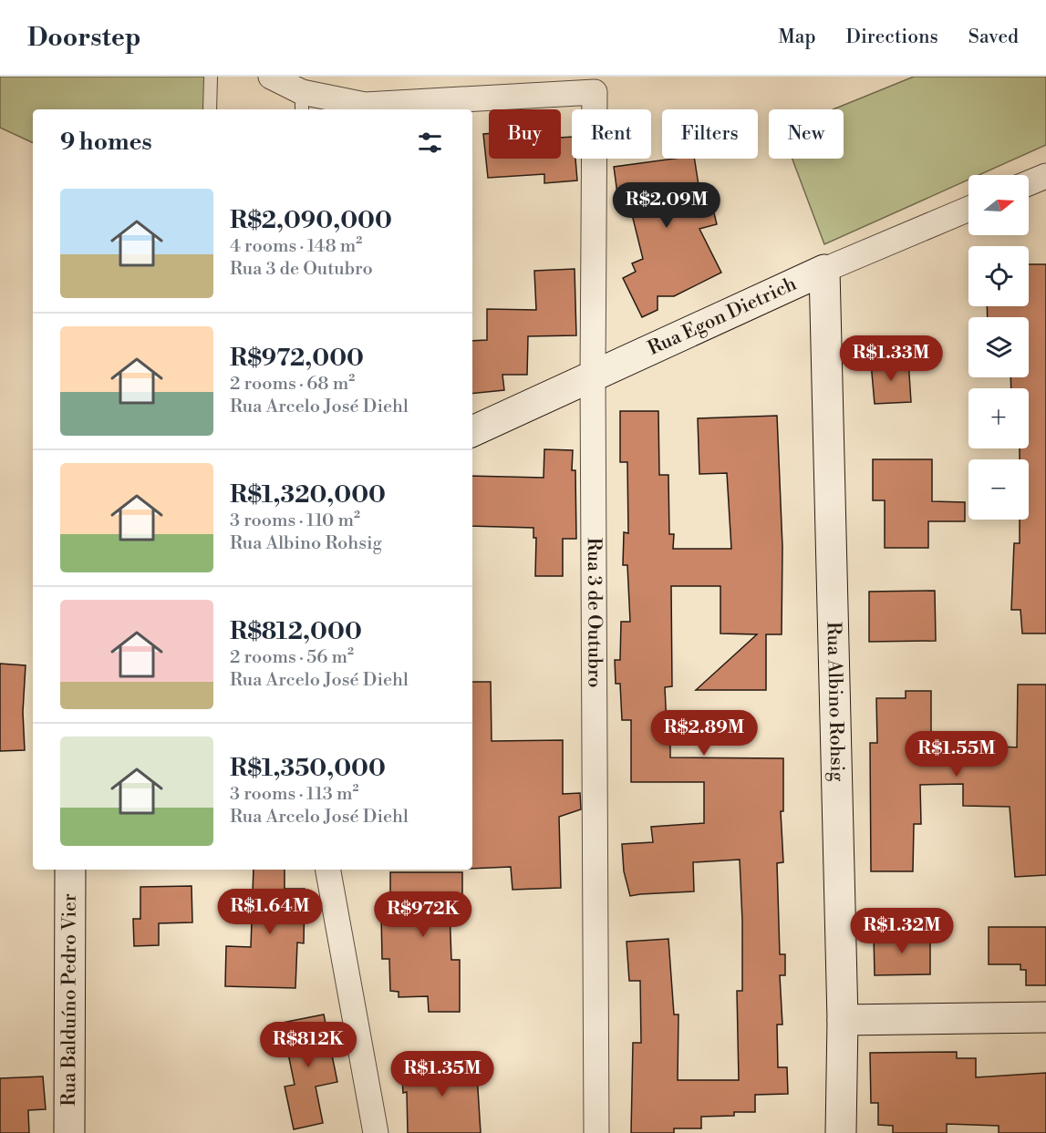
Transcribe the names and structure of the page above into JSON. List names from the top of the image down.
{
  "streets": {
    "street": [
      "Rua Egon Dietrich",
      "Rua 3 de Outubro",
      "Rua Albino Rohsig",
      "Rua Balduíno Pedro Vier"
    ]
  },
  "crossings": [
    ["Rua Egon Dietrich", "Rua 3 de Outubro"],
    ["Rua Egon Dietrich", "Rua Albino Rohsig"]
  ],
  "north": "right",
  "page": {
    "header": "Doorstep",
    "nav": ["Map", "Directions", "Saved"],
    "chip": [
      "Buy",
      "Rent",
      "Filters",
      "New"
    ],
    "heading": "9 homes",
    "map_buttons": ["+", "−"],
    "list": [
      {
        "name": "R$2,090,000",
        "note": "4 rooms · 148 m² · Rua 3 de Outubro"
      },
      {
        "name": "R$972,000",
        "note": "2 rooms · 68 m² · Rua Arcelo José Diehl"
      },
      {
        "name": "R$1,320,000",
        "note": "3 rooms · 110 m² · Rua Albino Rohsig"
      },
      {
        "name": "R$812,000",
        "note": "2 rooms · 56 m² · Rua Arcelo José Diehl"
      },
      {
        "name": "R$1,350,000",
        "note": "3 rooms · 113 m² · Rua Arcelo José Diehl"
      }
    ],
    "price": [
      "R$2.09M",
      "R$1.33M",
      "R$2.89M",
      "R$1.55M",
      "R$1.64M",
      "R$972K",
      "R$1.32M",
      "R$812K",
      "R$1.35M"
    ]
  }
}
